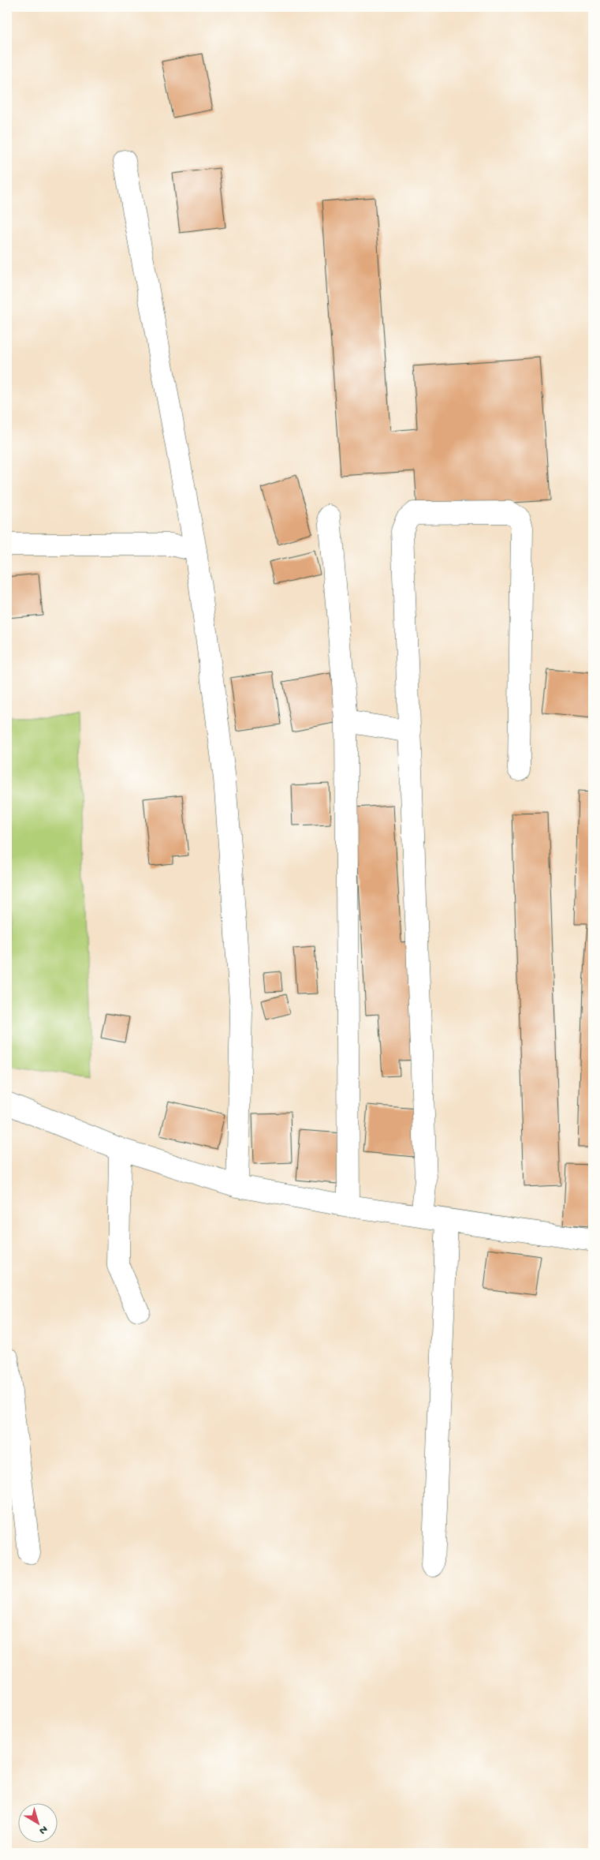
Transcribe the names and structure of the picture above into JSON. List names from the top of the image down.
{
  "north": "bottom right"
}
